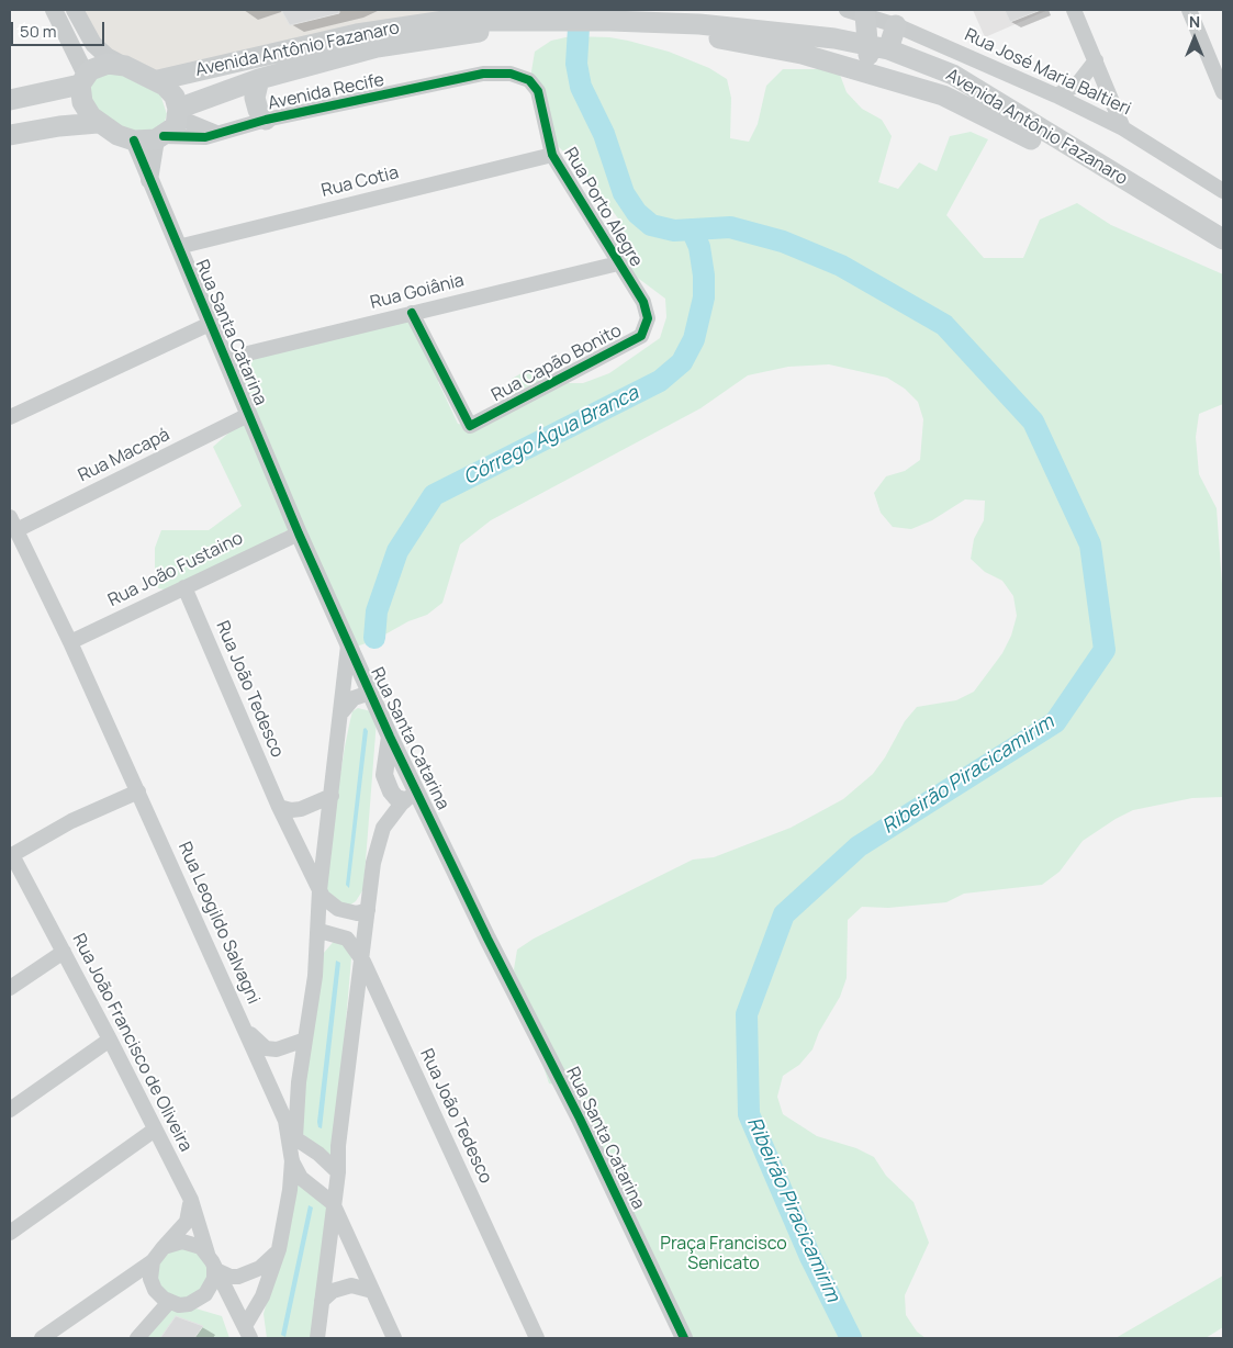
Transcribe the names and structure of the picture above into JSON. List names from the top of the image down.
{
  "streets": {
    "main road": ["Avenida Antônio Fazanaro"],
    "street": [
      "Rua José Maria Baltieri",
      "Avenida Recife",
      "Rua Cotia",
      "Rua Porto Alegre",
      "Rua Goiânia",
      "Rua Santa Catarina",
      "Rua Capão Bonito",
      "Rua Macapá",
      "Rua João Fustaino",
      "Rua João Tedesco",
      "Rua Leogildo Salvagni",
      "Rua João Francisco de Oliveira"
    ]
  },
  "crossings": [
    ["Avenida Antônio Fazanaro", "Avenida Recife"],
    ["Avenida Antônio Fazanaro", "Rua Santa Catarina"],
    ["Avenida Recife", "Rua Porto Alegre"],
    ["Avenida Recife", "Rua Santa Catarina"],
    ["Rua Cotia", "Rua Porto Alegre"],
    ["Rua Cotia", "Rua Santa Catarina"],
    ["Rua Porto Alegre", "Rua Goiânia"],
    ["Rua Porto Alegre", "Rua Capão Bonito"],
    ["Rua Goiânia", "Rua Santa Catarina"],
    ["Rua Goiânia", "Rua Capão Bonito"],
    ["Rua Santa Catarina", "Rua Macapá"],
    ["Rua Santa Catarina", "Rua João Fustaino"],
    ["Rua Macapá", "Rua Leogildo Salvagni"],
    ["Rua João Fustaino", "Rua João Tedesco"],
    ["Rua João Fustaino", "Rua Leogildo Salvagni"]
  ],
  "water": ["Córrego Água Branca", "Ribeirão Piracicamirim"],
  "parks": ["Praça Francisco Senicato"],
  "scale_bar": "50 m",
  "north": "top"
}
